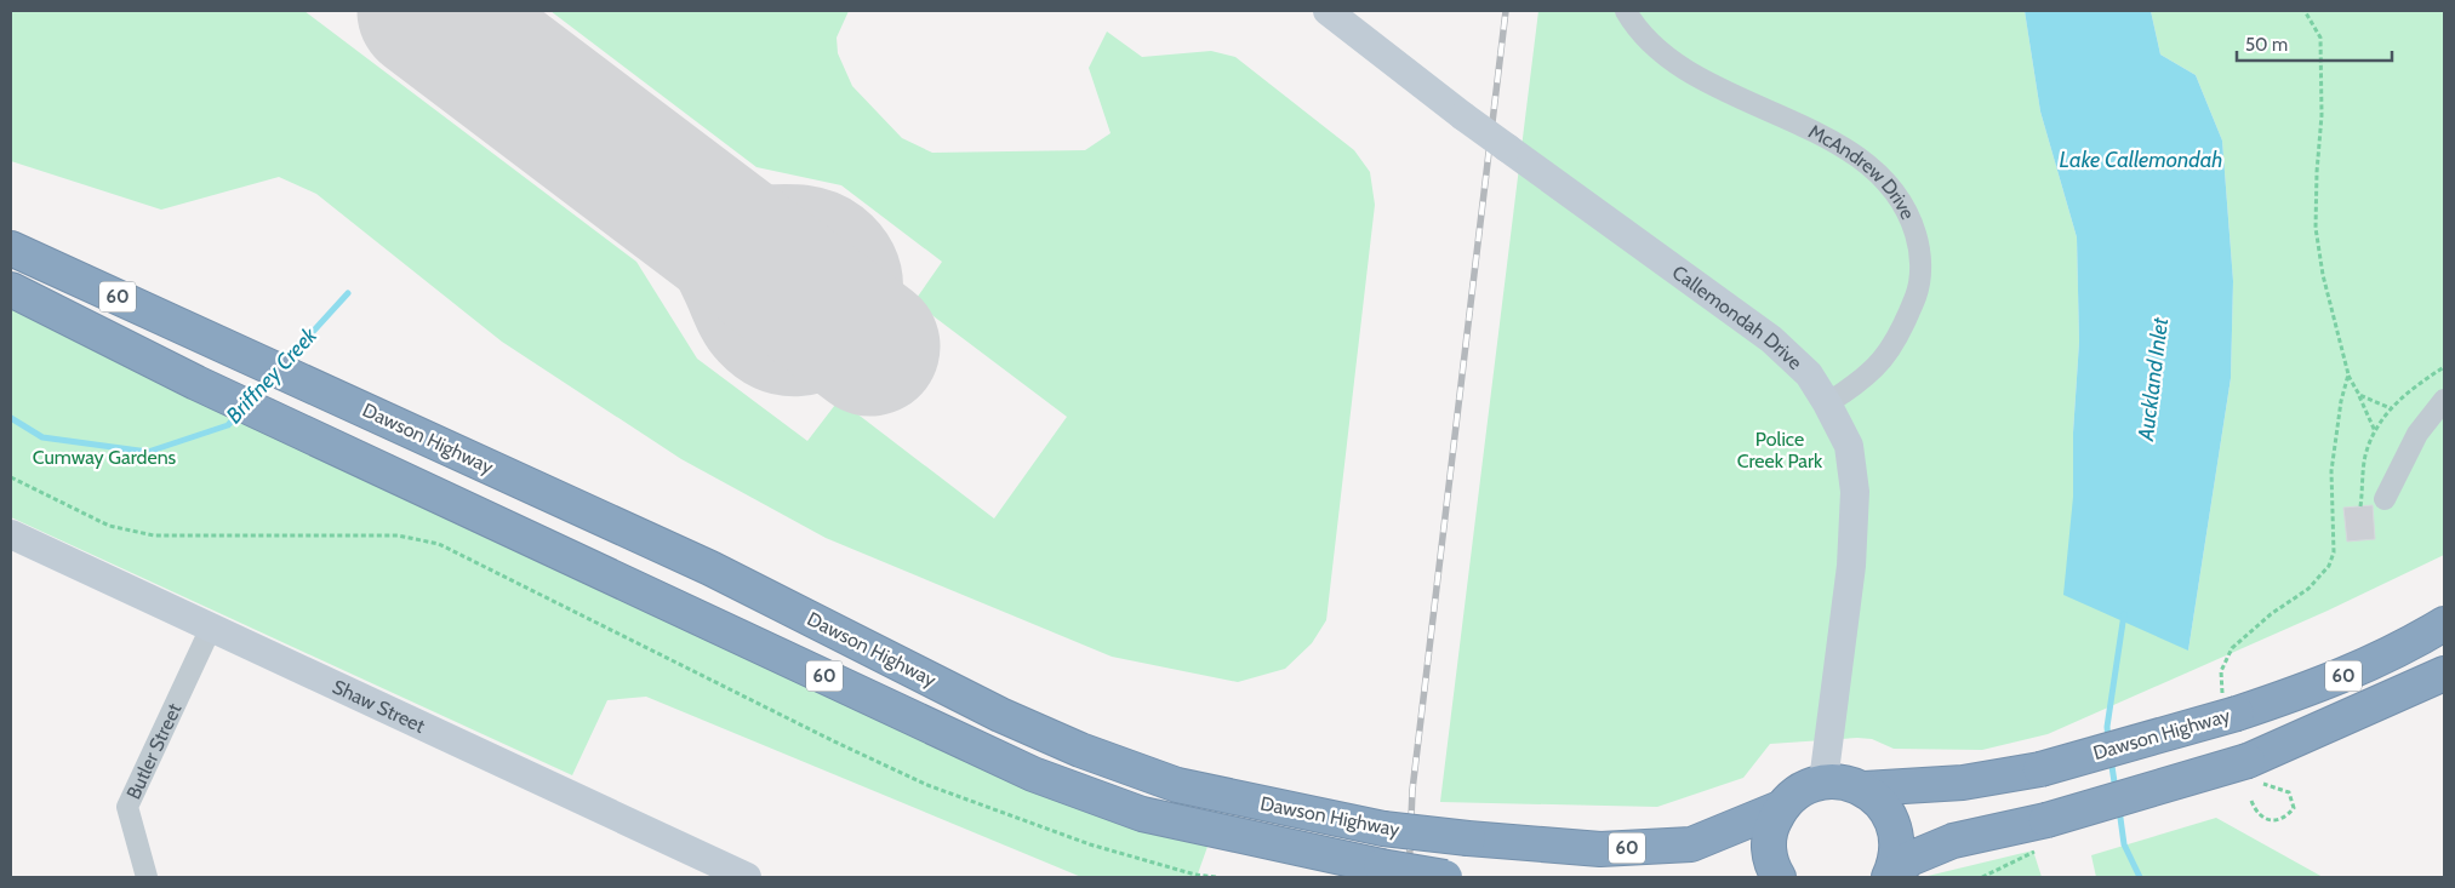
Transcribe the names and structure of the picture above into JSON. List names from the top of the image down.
{
  "streets": {
    "highway": ["60", "Dawson Highway"],
    "street": [
      "McAndrew Drive",
      "Callemondah Drive",
      "Shaw Street",
      "Butler Street"
    ]
  },
  "crossings": [
    ["McAndrew Drive", "Callemondah Drive"],
    ["60", "Callemondah Drive"],
    ["60", "Dawson Highway"],
    ["Shaw Street", "Butler Street"]
  ],
  "water": ["Lake Callemondah", "Briffney Creek", "Auckland Inlet"],
  "parks": ["Police Creek Park", "Cumway Gardens"],
  "scale_bar": "50 m"
}
